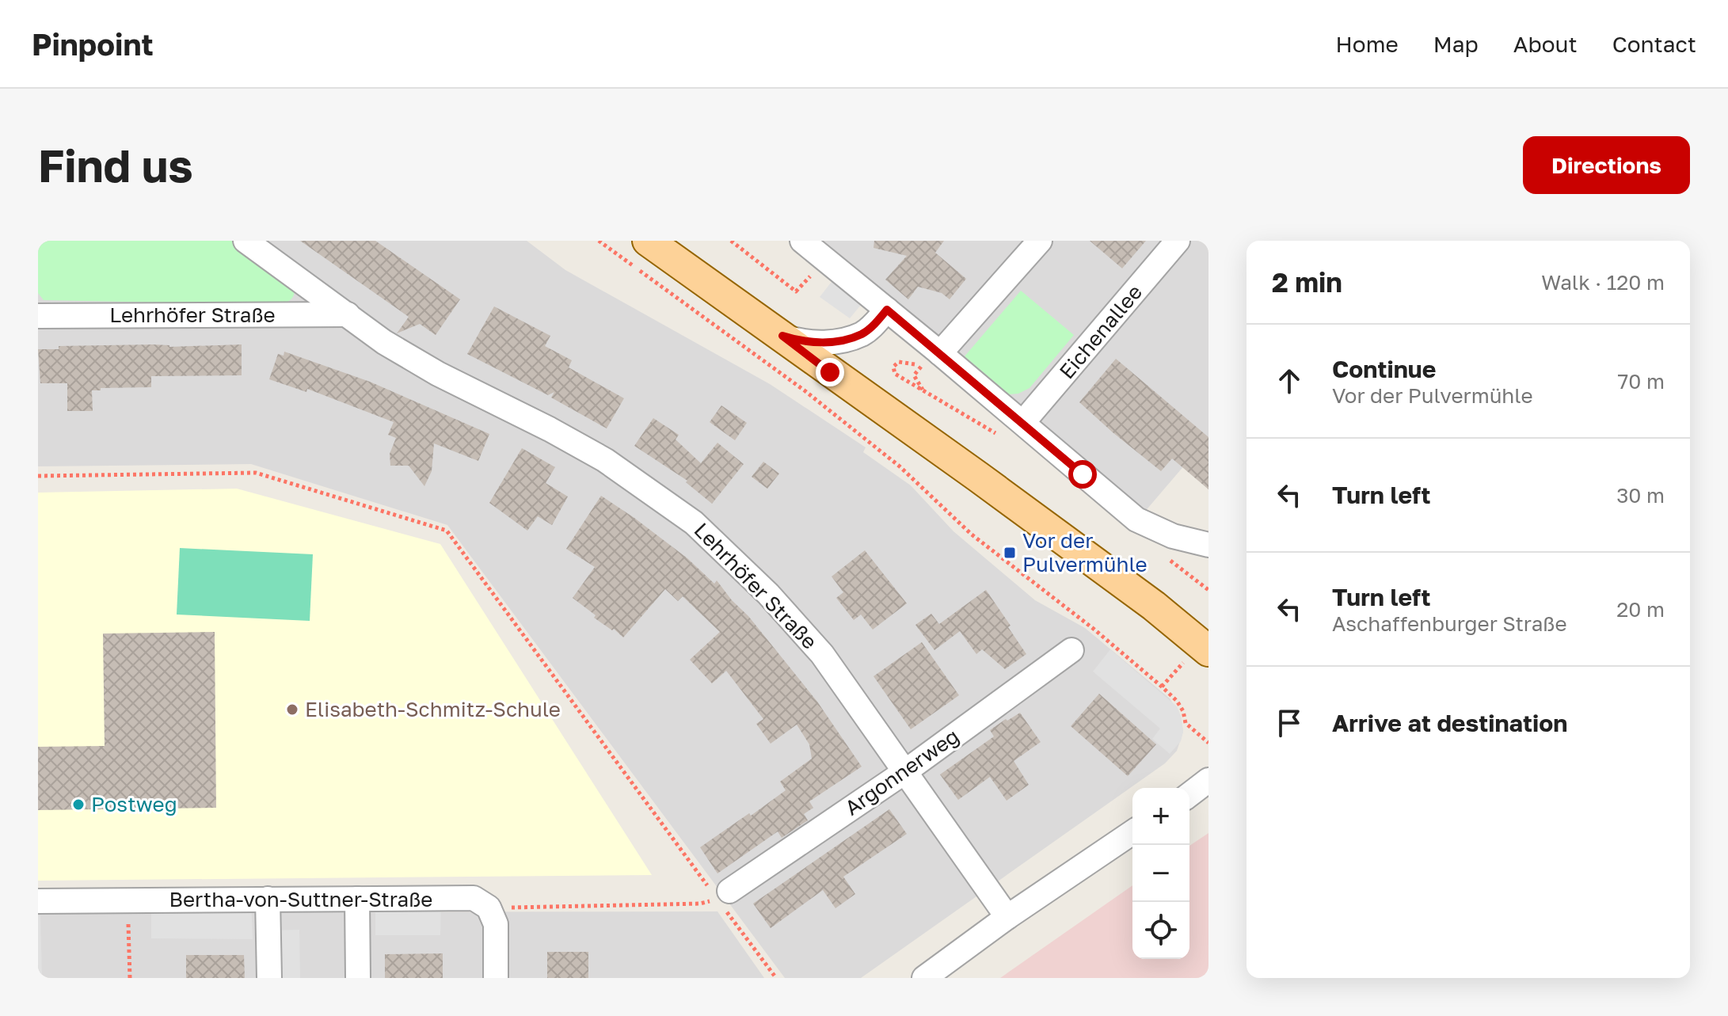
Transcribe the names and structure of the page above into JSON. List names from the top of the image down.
{
  "streets": {
    "street": [
      "Lehrhöfer Straße",
      "Eichenallee",
      "Argonnerweg",
      "Bertha-von-Suttner-Straße"
    ]
  },
  "crossings": [
    ["Lehrhöfer Straße", "Argonnerweg"]
  ],
  "places": {
    "transit": ["Vor der Pulvermühle"],
    "other": ["Elisabeth-Schmitz-Schule", "Postweg"]
  },
  "page": {
    "header": "Pinpoint",
    "nav": [
      "Home",
      "Map",
      "About",
      "Contact"
    ],
    "buttons": "Directions",
    "title": "Find us",
    "heading": ["2 min", "Walk · 120 m"],
    "list": [
      ["Continue", "Vor der Pulvermühle", "70 m"],
      ["Turn left", "30 m"],
      ["Turn left", "Aschaffenburger Straße", "20 m"],
      "Arrive at destination"
    ],
    "map_buttons": ["+", "−"]
  }
}
